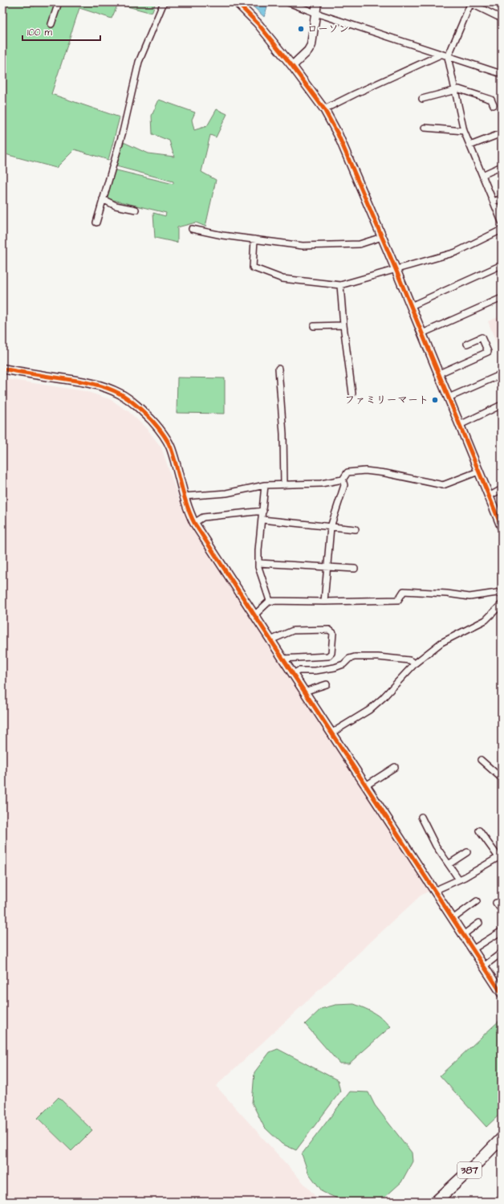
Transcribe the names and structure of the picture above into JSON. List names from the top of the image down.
{
  "streets": {
    "highway": ["387"]
  },
  "places": ["ローソン", "ファミリーマート"],
  "scale_bar": "100 m"
}
